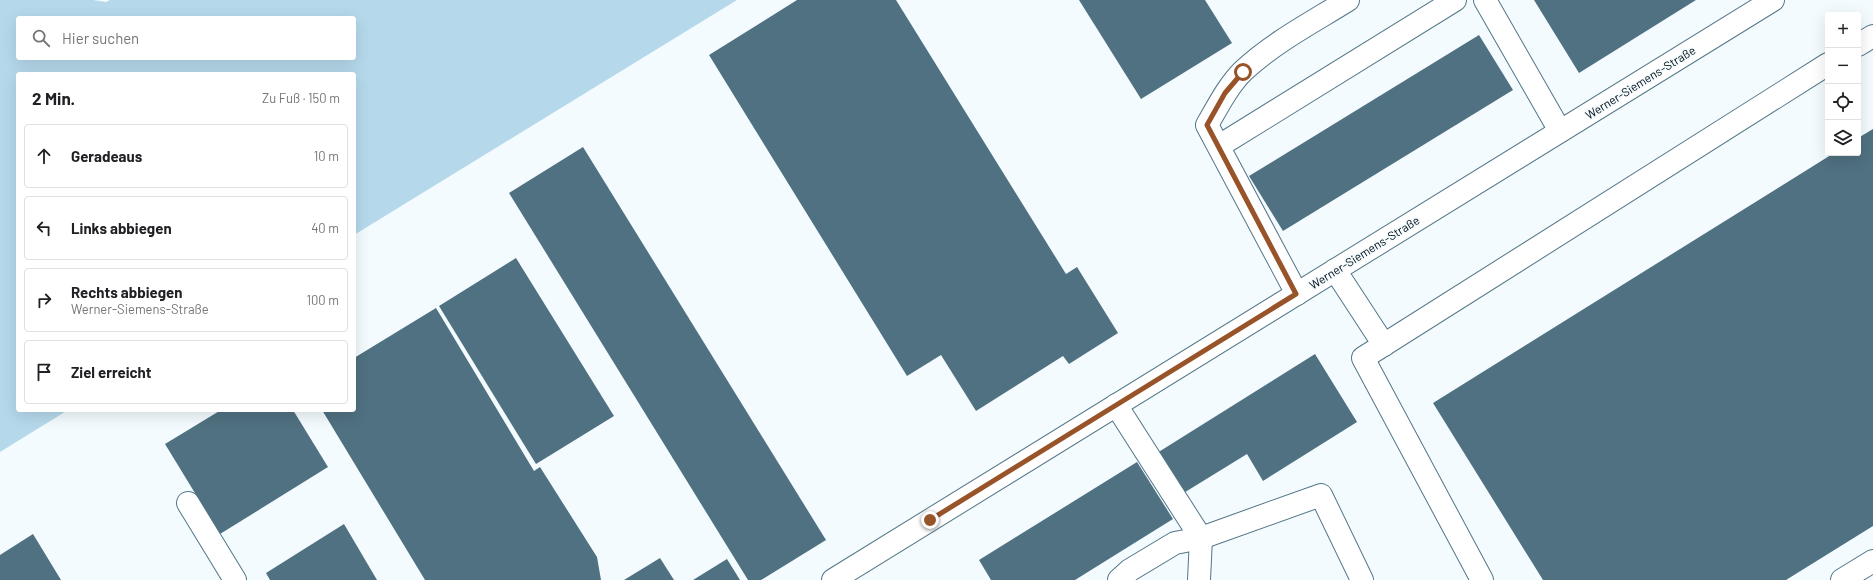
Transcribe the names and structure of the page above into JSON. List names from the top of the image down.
{
  "streets": {
    "street": ["Werner-Siemens-Straße"]
  },
  "page": {
    "map_buttons": ["+", "−"],
    "search": "Hier suchen",
    "heading": ["2 Min.", "Zu Fuß · 150 m"],
    "list": [
      ["Geradeaus", "10 m"],
      ["Links abbiegen", "40 m"],
      ["Rechts abbiegen", "Werner-Siemens-Straße", "100 m"],
      "Ziel erreicht"
    ]
  }
}
